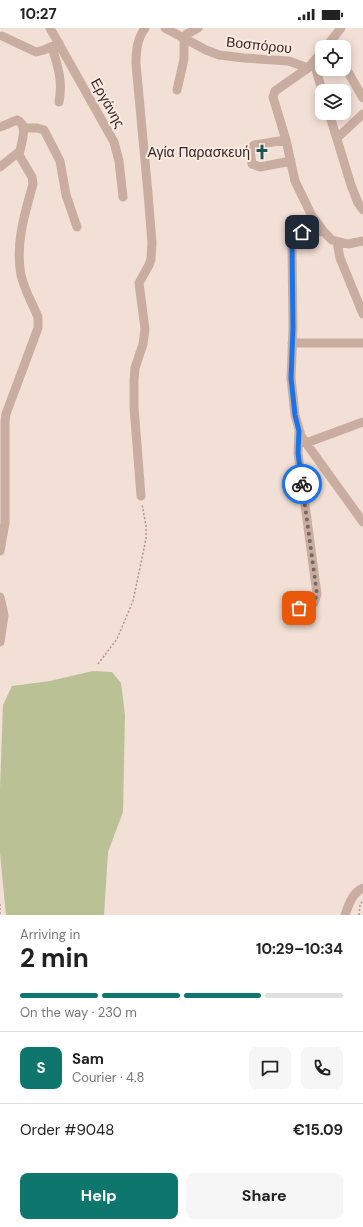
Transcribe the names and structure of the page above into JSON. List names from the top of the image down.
{
  "streets": {
    "street": ["Βοσπόρου", "Εργάνης"]
  },
  "places": {
    "church": ["Αγία Παρασκευή"]
  },
  "page": {
    "status": "10:27",
    "heading": ["2 min", "Arriving in", "10:29–10:34"],
    "panel": [
      "Sam",
      "Courier · 4.8",
      "Order #9048",
      "€15.09"
    ],
    "bar": "On the way · 230 m",
    "round": "S",
    "buttons": ["Help", "Share"]
  }
}
